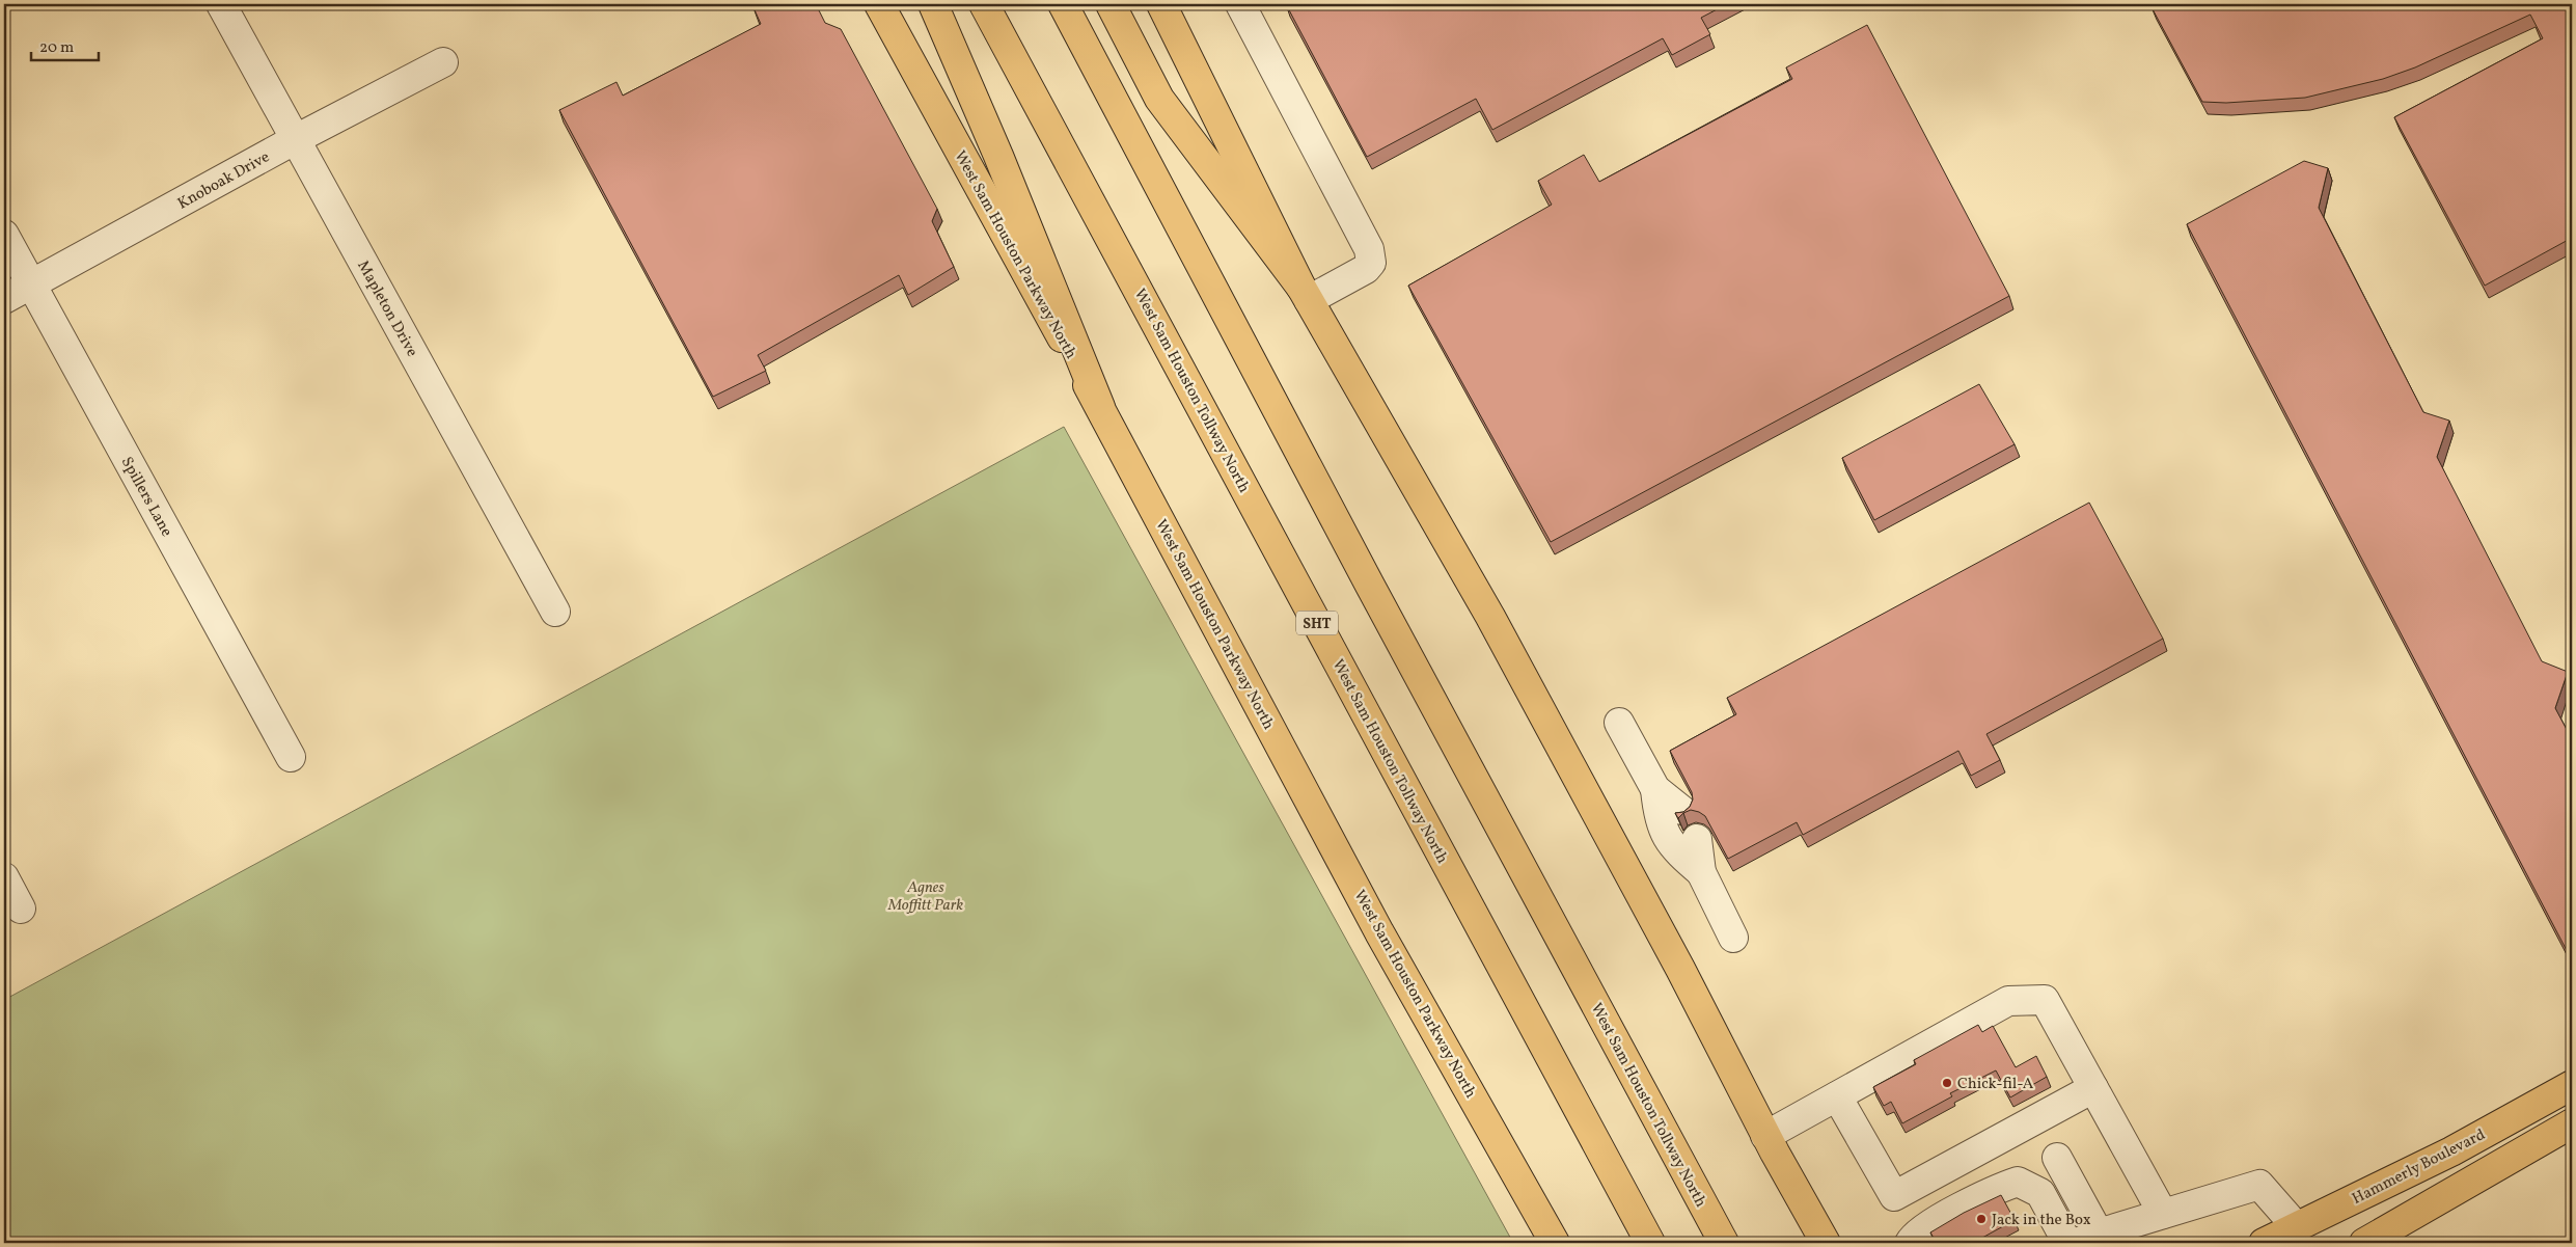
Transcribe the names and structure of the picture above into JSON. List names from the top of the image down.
{
  "streets": {
    "main road": [
      "West Sam Houston Parkway North",
      "West Sam Houston Tollway North",
      "SHT",
      "Hammerly Boulevard"
    ],
    "street": ["Knoboak Drive", "Mapleton Drive", "Spillers Lane"]
  },
  "crossings": [
    ["Knoboak Drive", "Mapleton Drive"],
    ["Knoboak Drive", "Spillers Lane"]
  ],
  "parks": ["Agnes Moffitt Park"],
  "places": ["Chick-fil-A", "Jack in the Box"],
  "scale_bar": "20 m"
}
